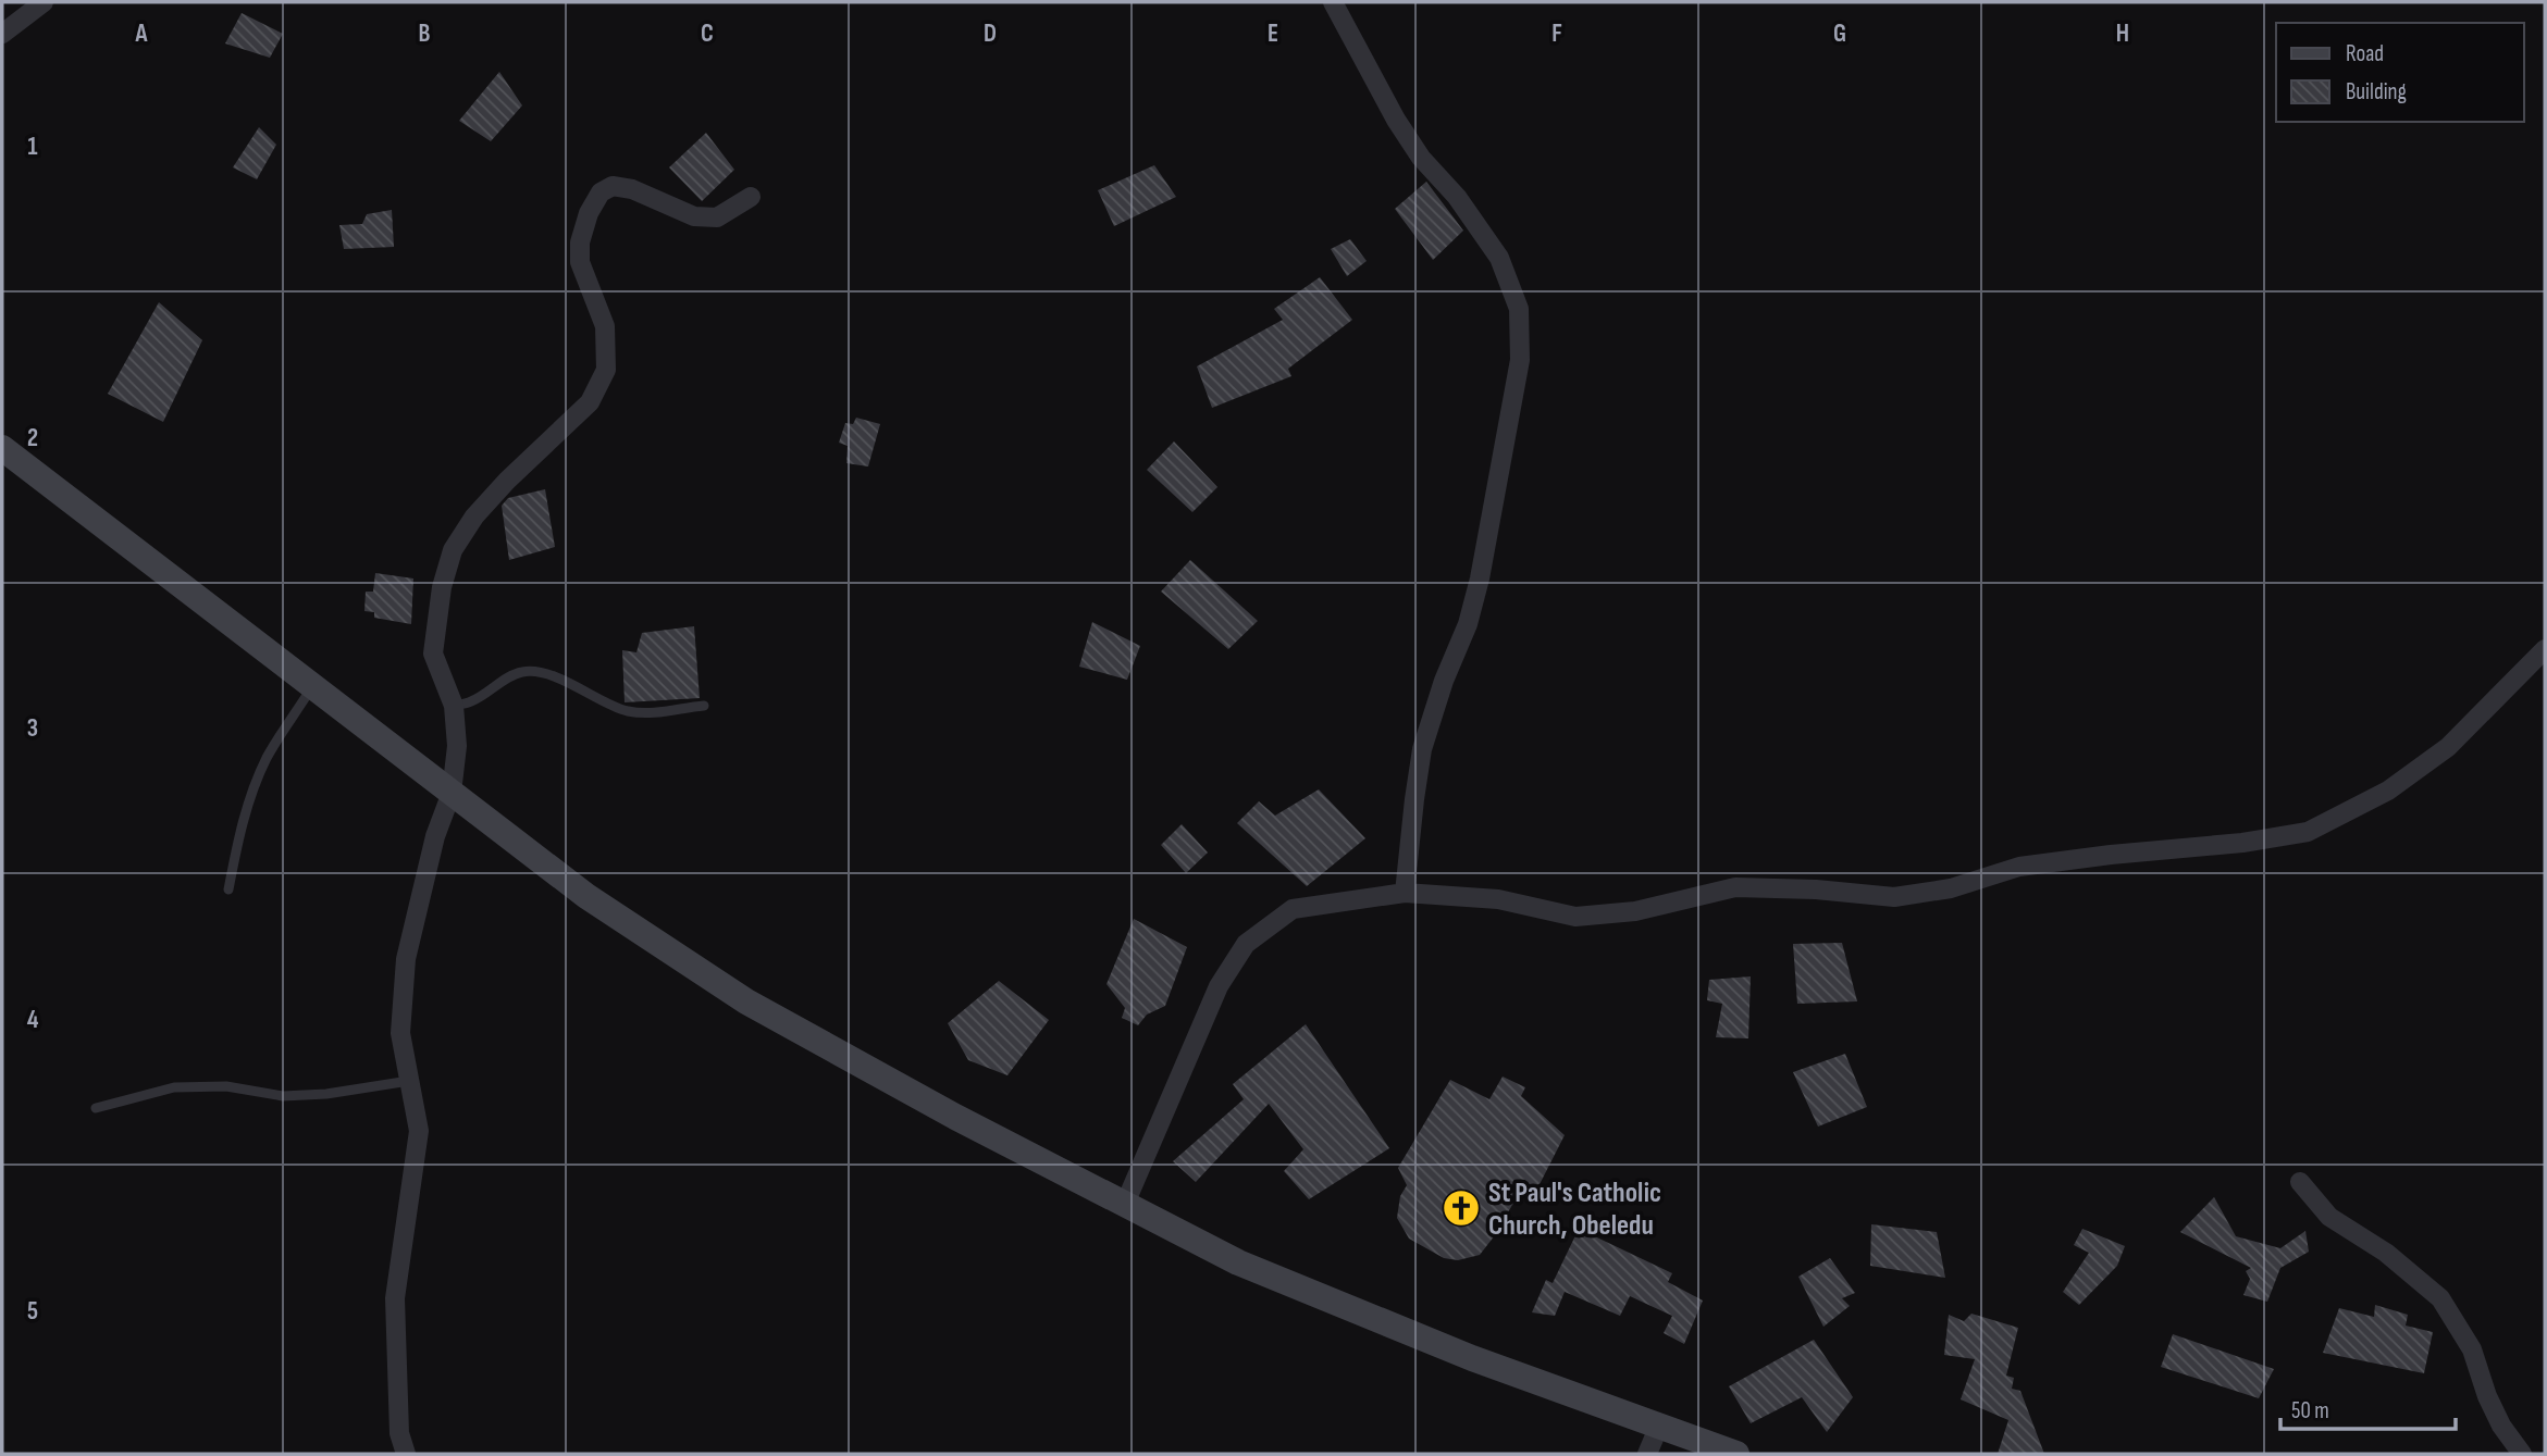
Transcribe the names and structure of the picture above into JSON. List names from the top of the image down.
{
  "places": {
    "church": ["St Paul's Catholic Church, Obeledu"]
  },
  "legend": ["Road", "Building"],
  "scale_bar": "50 m",
  "grid": {
    "columns": [
      "A",
      "B",
      "C",
      "D",
      "E",
      "F",
      "G",
      "H"
    ],
    "rows": [
      "1",
      "2",
      "3",
      "4",
      "5"
    ]
  }
}
